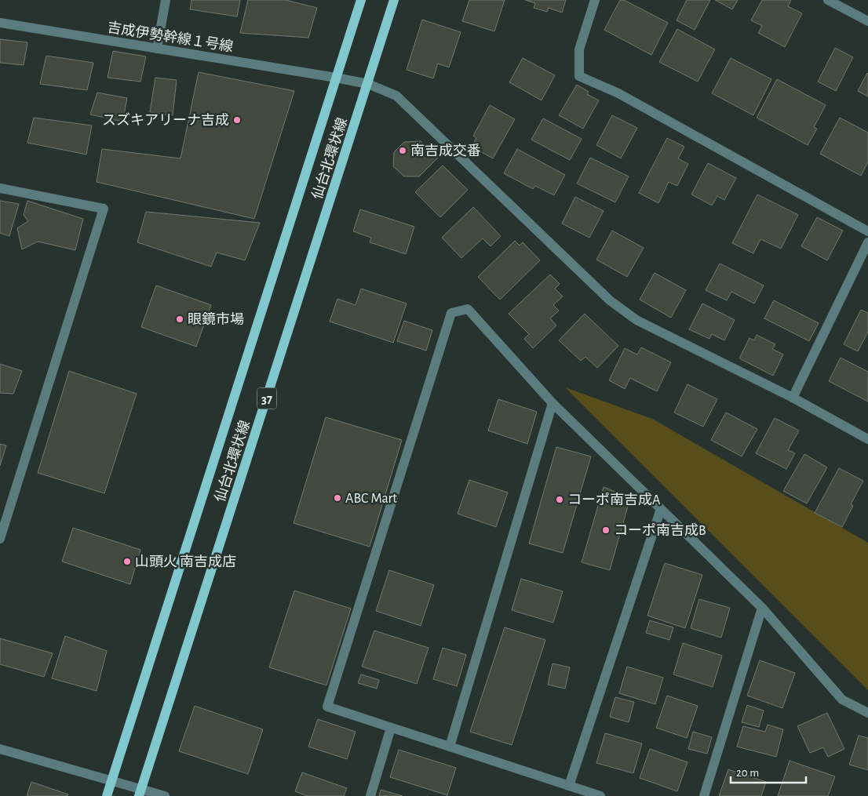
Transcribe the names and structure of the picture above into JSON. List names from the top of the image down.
{
  "streets": {
    "main road": ["仙台北環状線", "37"],
    "street": ["吉成伊勢幹線１号線"]
  },
  "crossings": [
    ["吉成伊勢幹線１号線", "仙台北環状線"]
  ],
  "places": [
    "スズキアリーナ吉成",
    "南吉成交番",
    "眼鏡市場",
    "ABC Mart",
    "コーポ南吉成A",
    "コーポ南吉成B",
    "山頭火 南吉成店"
  ],
  "scale_bar": "20 m"
}
